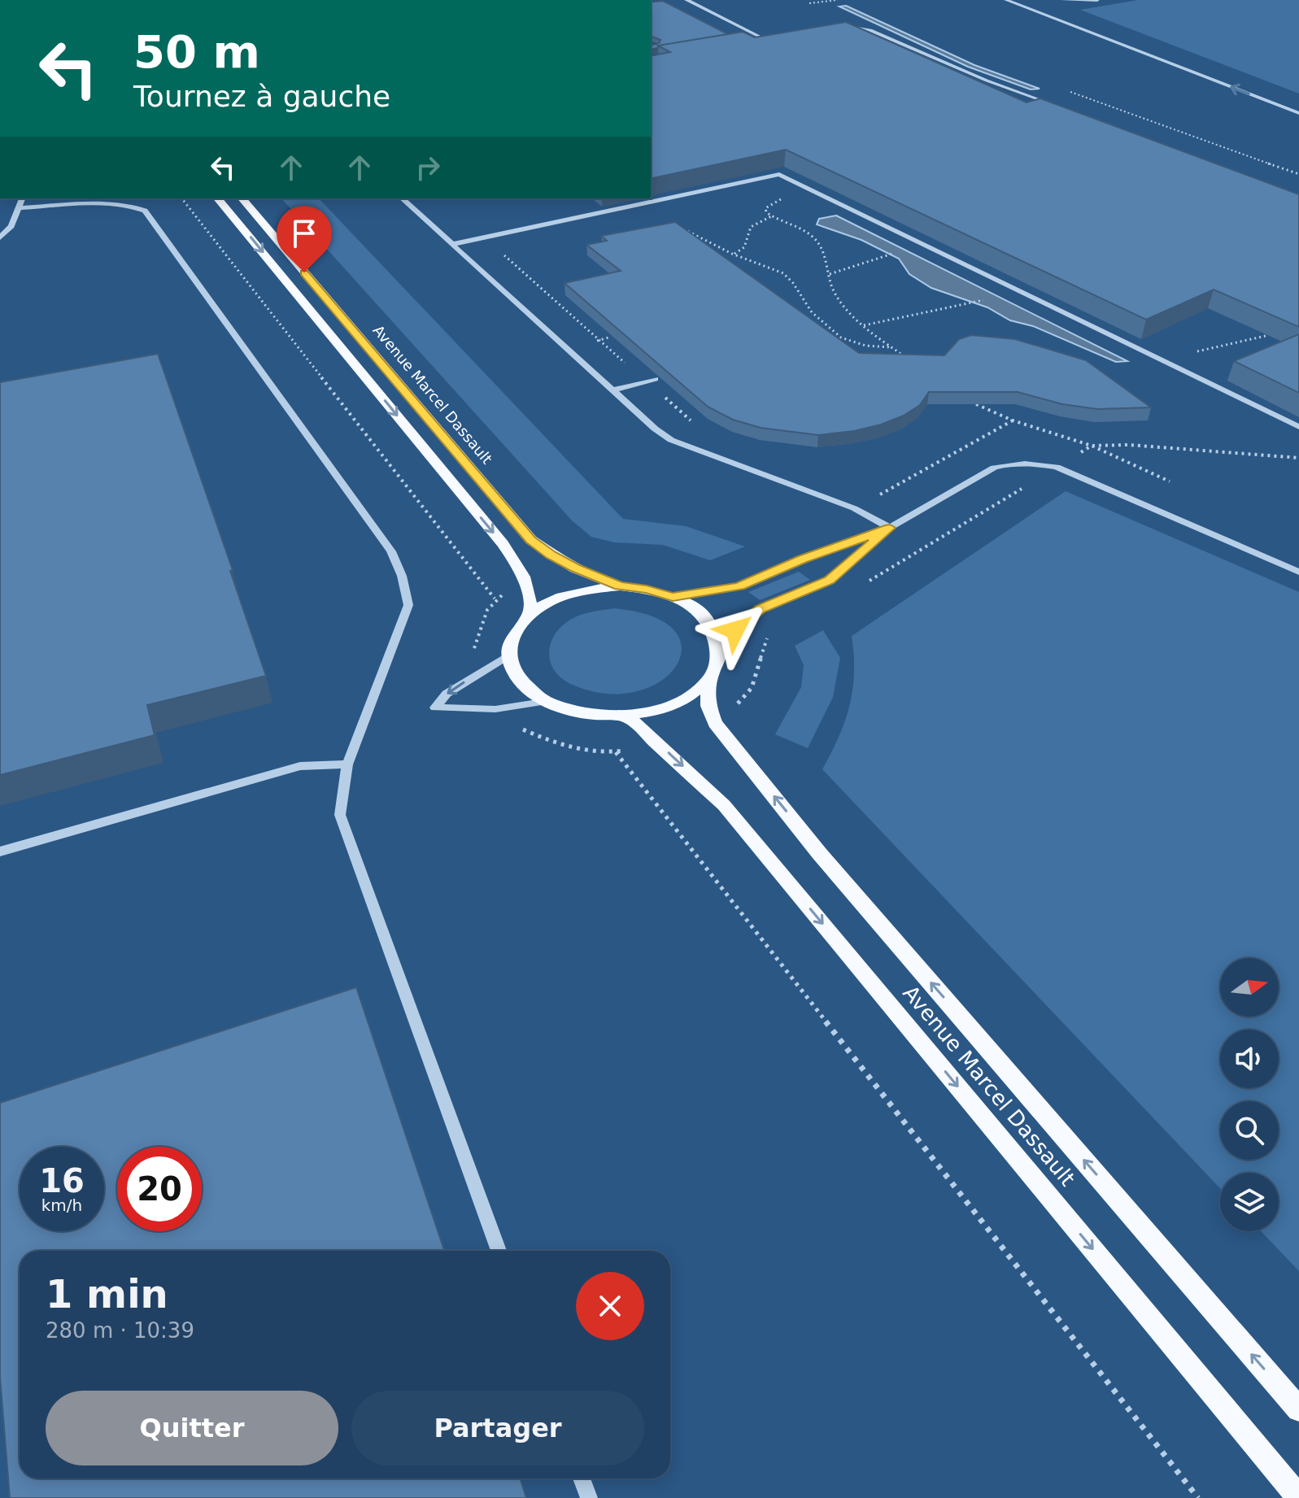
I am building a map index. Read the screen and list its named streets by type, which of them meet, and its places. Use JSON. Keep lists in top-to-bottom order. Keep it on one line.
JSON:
{"streets":{"main road":["Avenue Marcel Dassault"]},"north":"right","page":{"turn":["50 m","Tournez à gauche"],"speed":"16 km/h","limit":"20","heading":["1 min","280 m · 10:39"],"buttons":["Quitter","Partager"]}}
